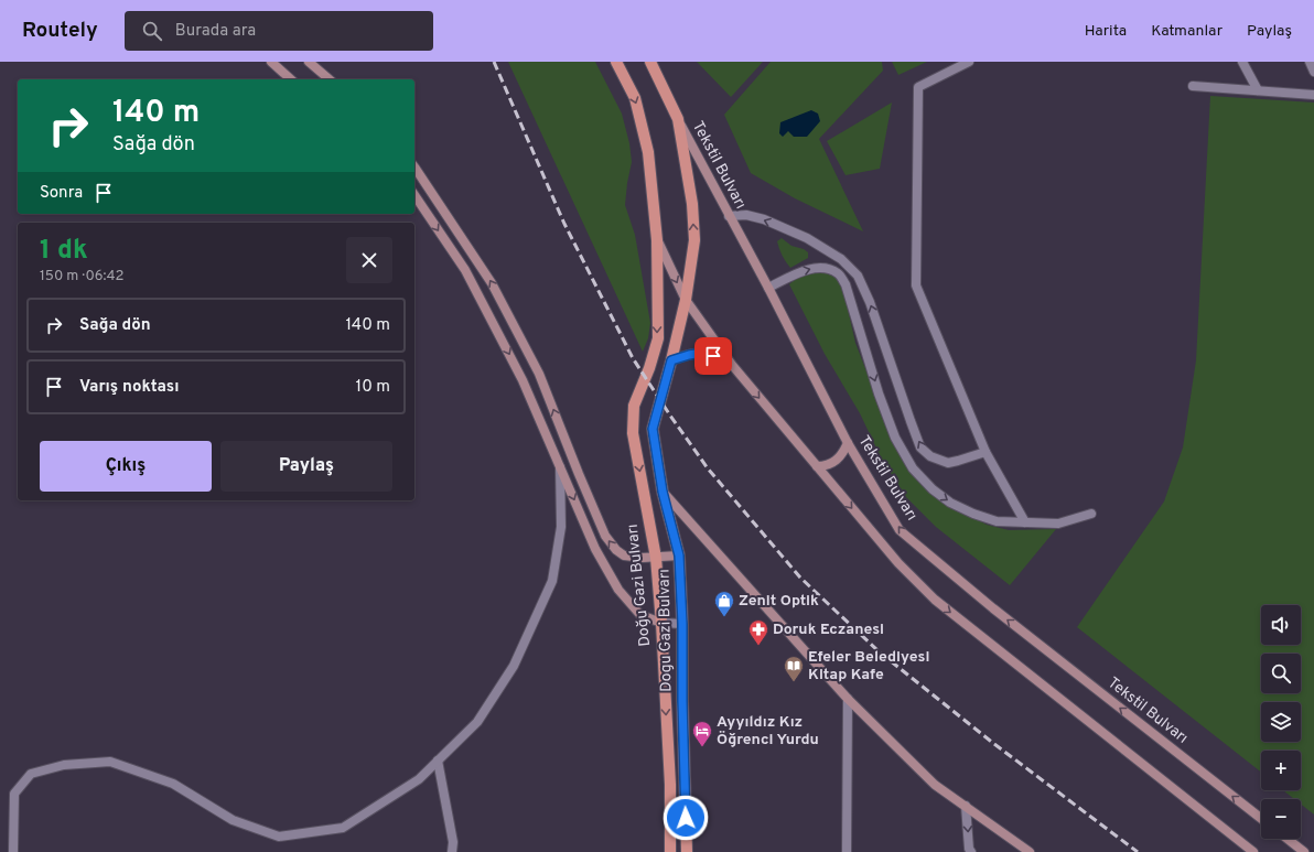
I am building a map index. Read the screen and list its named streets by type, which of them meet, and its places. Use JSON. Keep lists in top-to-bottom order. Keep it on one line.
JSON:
{"streets":{"main road":["Tekstil Bulvarı","Doğu Gazi Bulvarı","Dogu Gazi Bulvarı"]},"crossings":[["Tekstil Bulvarı","Dogu Gazi Bulvarı"]],"one_way":["Doğu Gazi Bulvarı"],"places":{"shop":["Zenit Optik"],"pharmacy":["Doruk Eczanesi"],"library":["Efeler Belediyesi Kitap Kafe"],"hotel":["Ayyıldız Kız Öğrenci Yurdu"]},"page":{"header":"Routely","search":"Burada ara","nav":["Harita","Katmanlar","Paylaş"],"turn":["140 m","Sağa dön"],"then":"Sonra","heading":["1 dk","150 m · 06:42"],"list":[{"name":"Sağa dön","value":"140 m"},{"name":"Varış noktası","value":"10 m"}],"buttons":["Çıkış","Paylaş"],"map_buttons":["+","−"]}}
